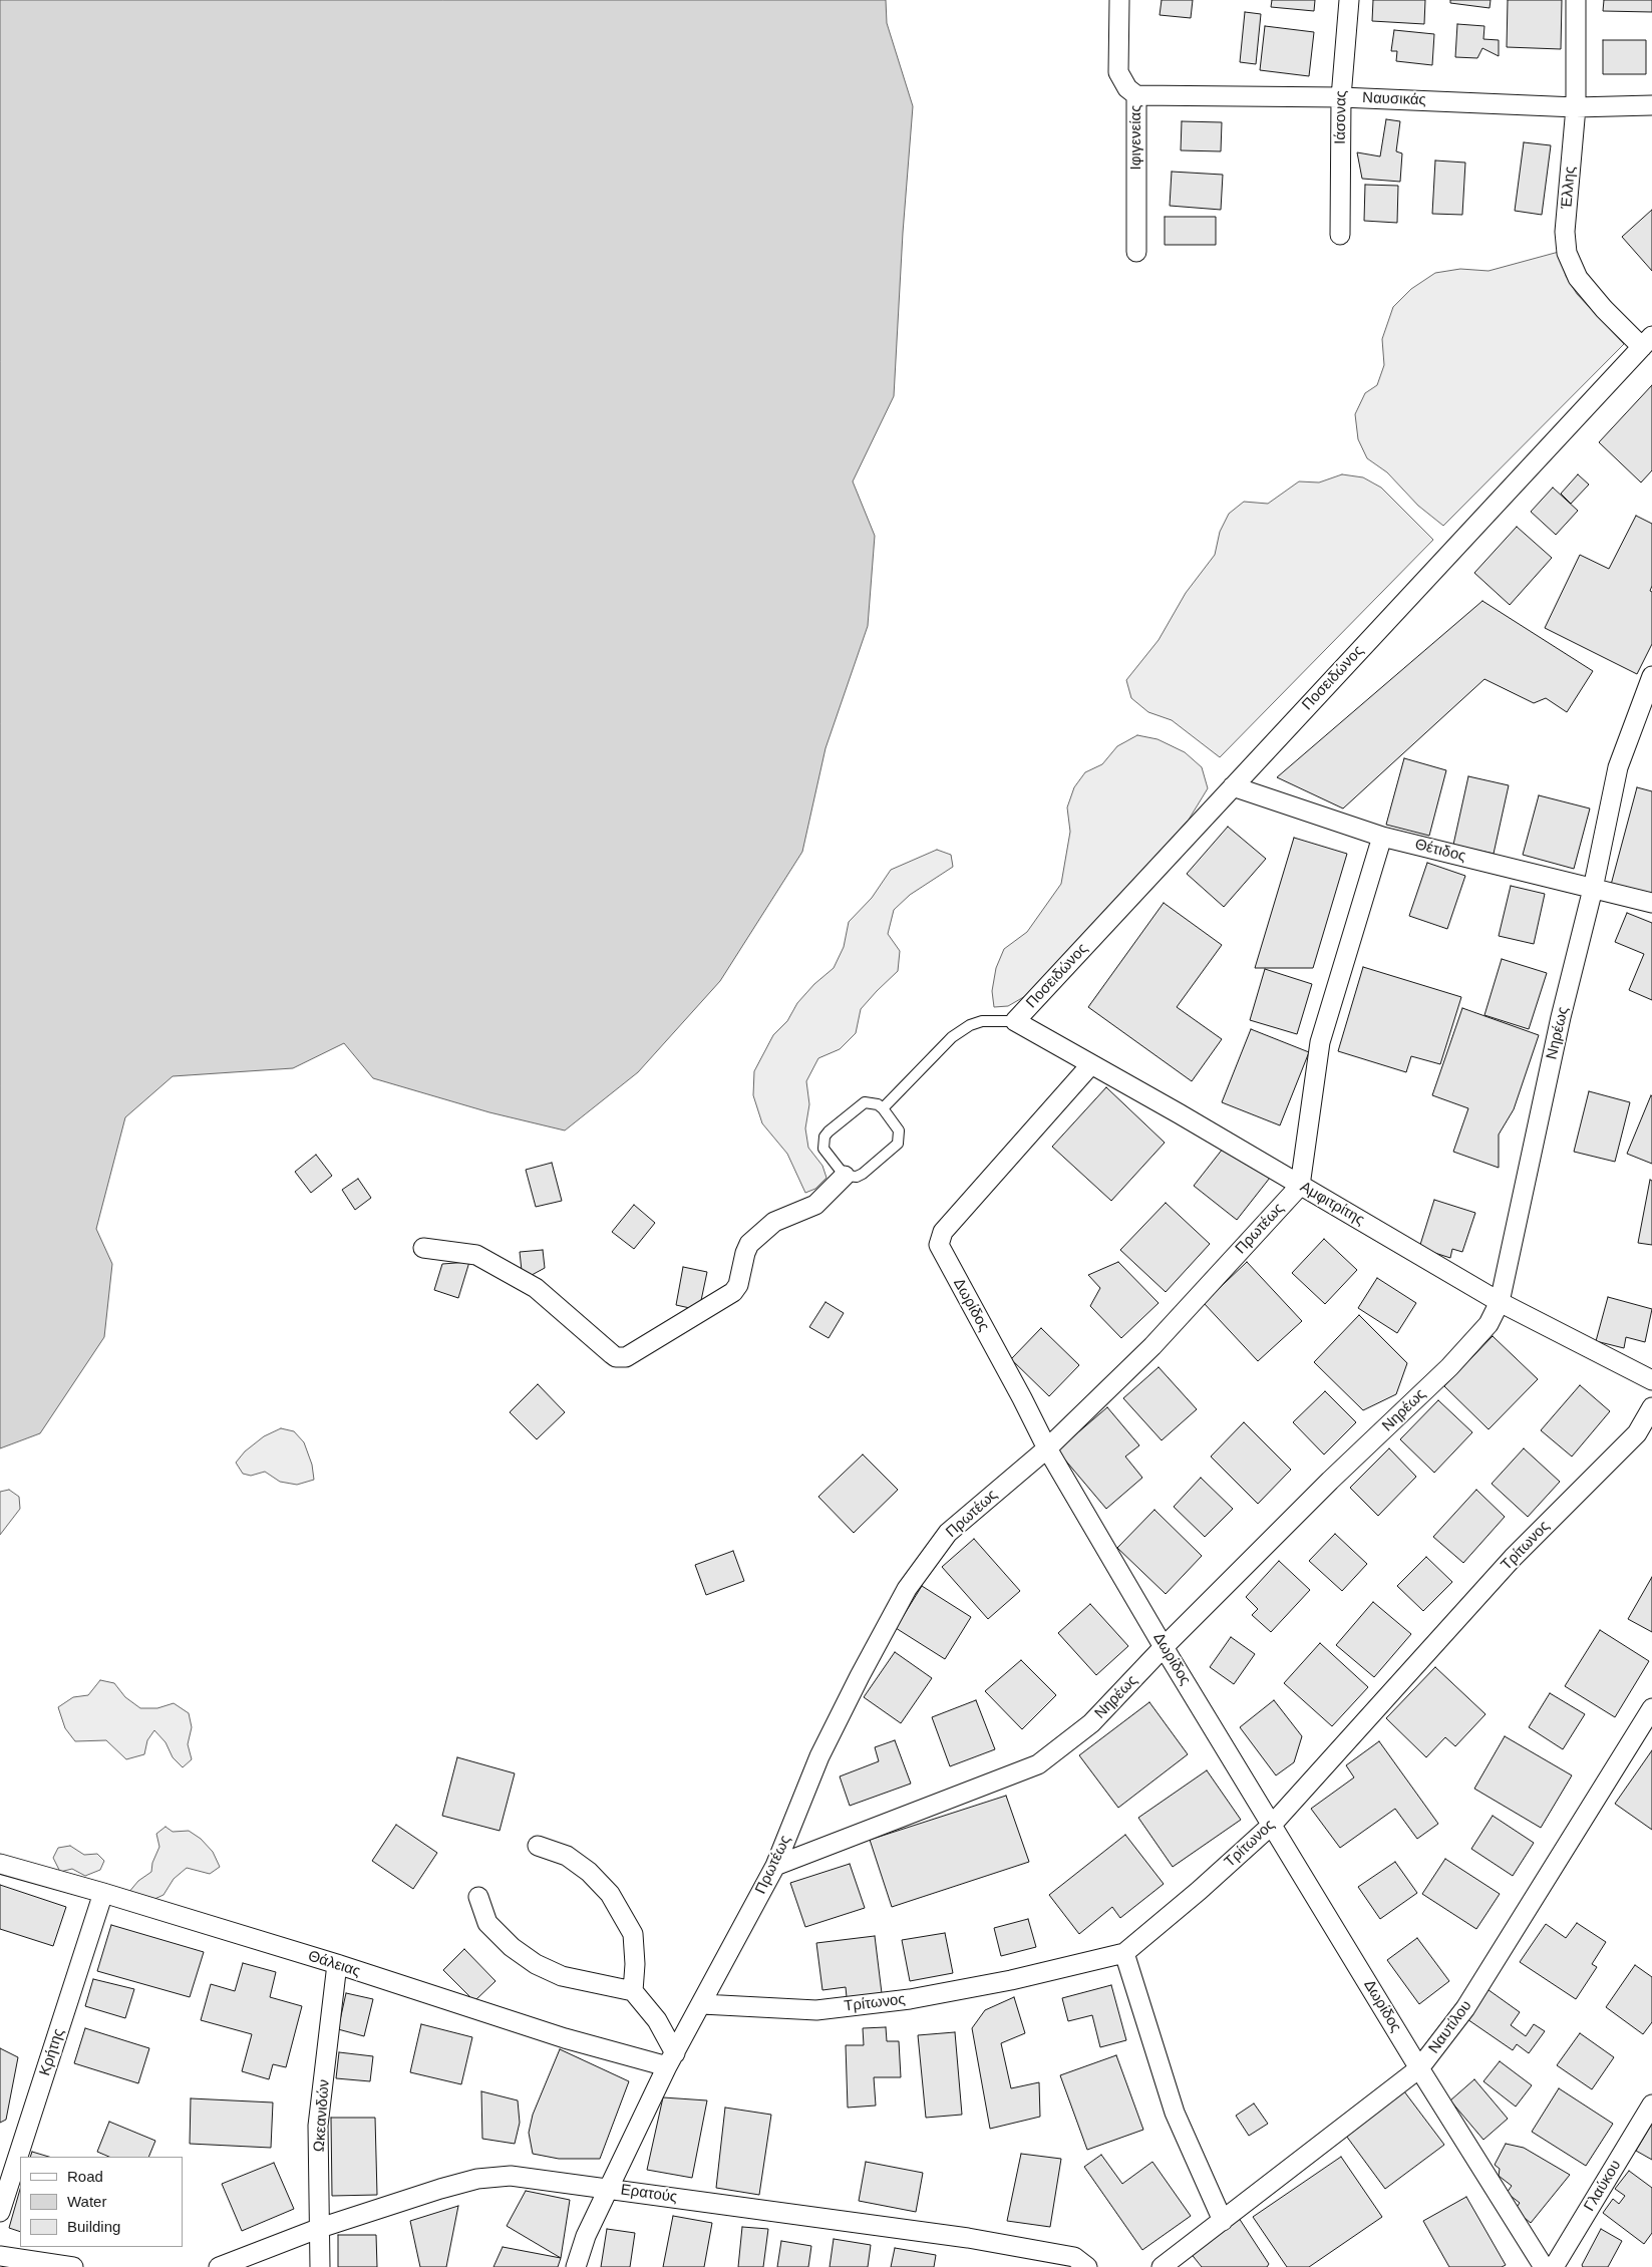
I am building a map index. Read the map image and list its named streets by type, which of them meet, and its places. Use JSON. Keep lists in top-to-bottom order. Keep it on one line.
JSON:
{"streets":{"street":["Ναυσικάς","Ιάσονας","Ιφιγενείας","Έλλης","Ποσειδώνος","Θέτιδος","Νηρέως","Αμφιτρίτης","Πρωτέως","Δωρίδος","Τρίτωνος","Θάλειας","Ναυτίλου","Κρήτης","Ωκεανιδών","Γλαύκου","Ερατούς"]},"crossings":[["Ναυσικάς","Ιάσονας"],["Ναυσικάς","Ιφιγενείας"],["Ναυσικάς","Έλλης"],["Έλλης","Ποσειδώνος"],["Ποσειδώνος","Θέτιδος"],["Ποσειδώνος","Αμφιτρίτης"],["Θέτιδος","Νηρέως"],["Νηρέως","Αμφιτρίτης"],["Νηρέως","Πρωτέως"],["Νηρέως","Δωρίδος"],["Αμφιτρίτης","Πρωτέως"],["Αμφιτρίτης","Δωρίδος"],["Πρωτέως","Δωρίδος"],["Πρωτέως","Τρίτωνος"],["Πρωτέως","Θάλειας"],["Πρωτέως","Ερατούς"],["Δωρίδος","Τρίτωνος"],["Δωρίδος","Ναυτίλου"],["Θάλειας","Κρήτης"],["Θάλειας","Ωκεανιδών"],["Ωκεανιδών","Ερατούς"]],"legend":["Road","Water","Building"]}
